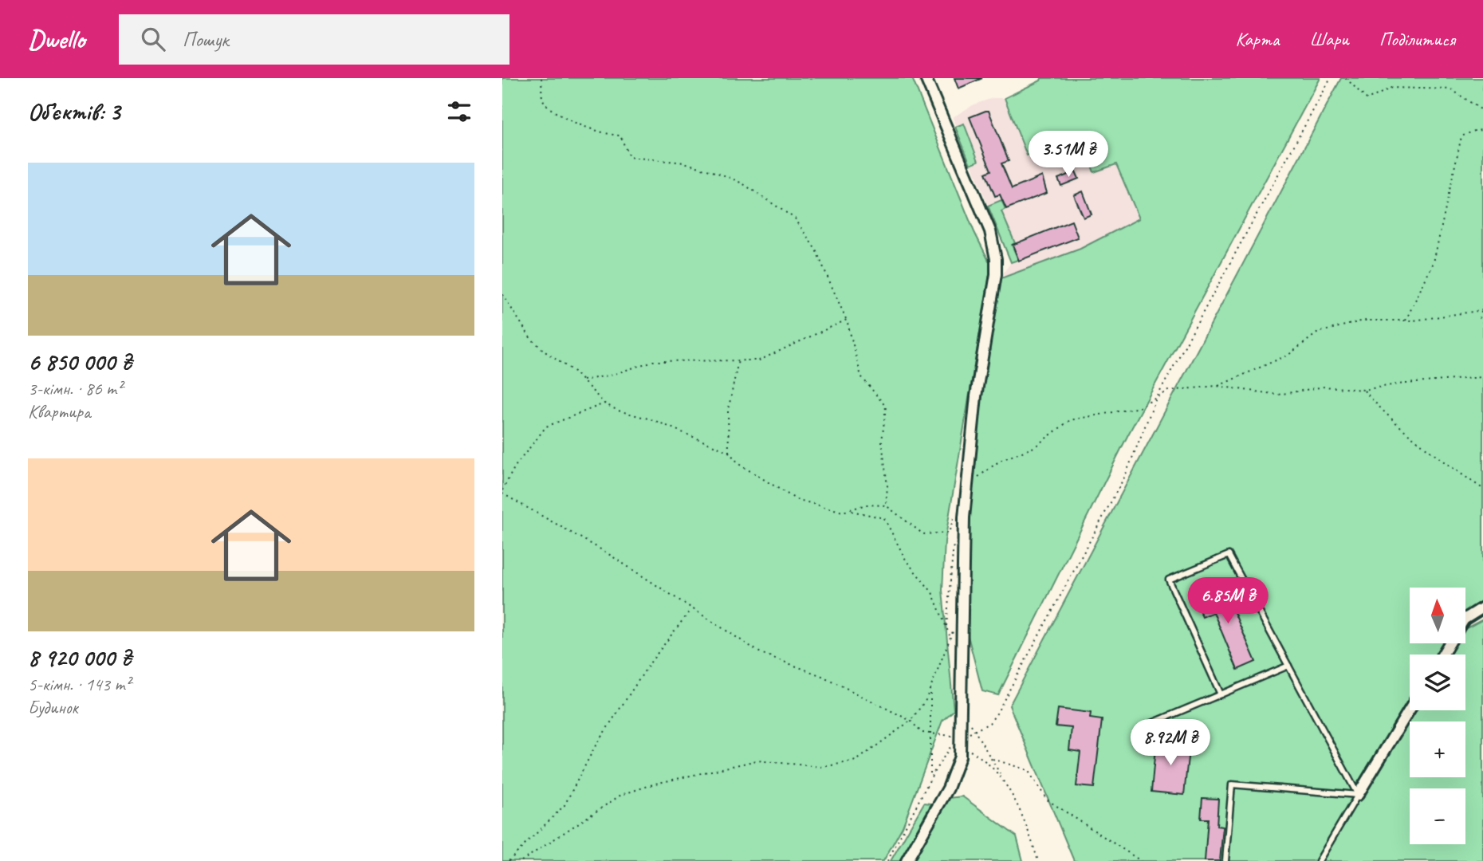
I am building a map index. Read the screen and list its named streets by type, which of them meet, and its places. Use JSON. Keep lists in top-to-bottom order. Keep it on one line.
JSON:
{"north":"top","page":{"header":"Dwello","search":"Пошук","nav":["Карта","Шари","Поділитися"],"heading":"Об’єктів: 3","price":["3.51M ₴","6.85M ₴","8.92M ₴"],"list":[{"name":"6 850 000 ₴","note":"3-кімн. · 86 m² · Квартира"},{"name":"8 920 000 ₴","note":"5-кімн. · 143 m² · Будинок"}],"map_buttons":["+","−"]}}
